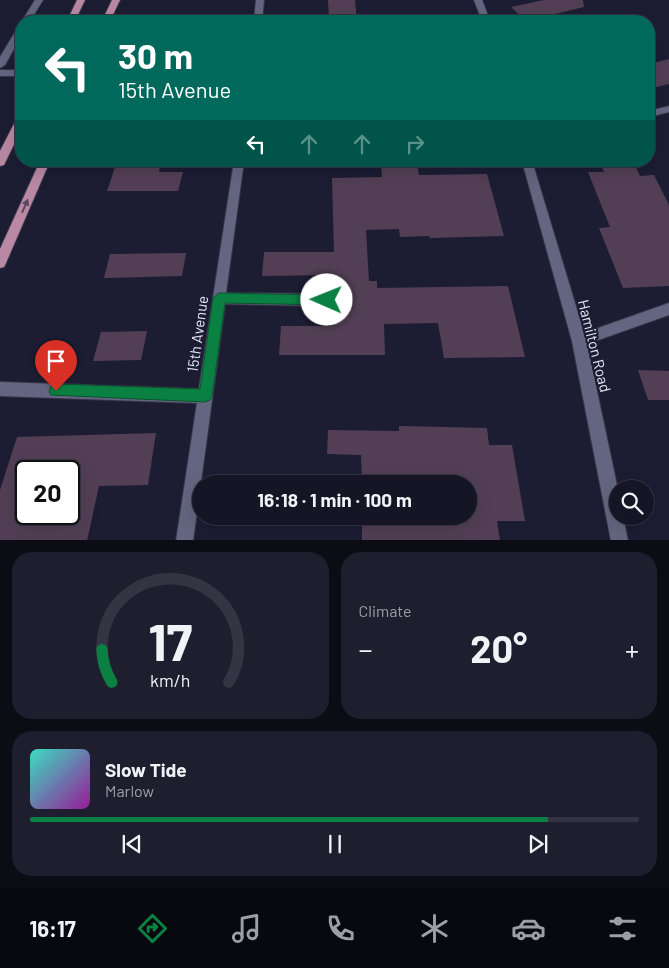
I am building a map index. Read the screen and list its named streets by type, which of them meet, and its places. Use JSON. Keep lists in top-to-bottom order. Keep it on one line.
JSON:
{"streets":{"street":["15th Avenue","Hamilton Road"]},"page":{"turn":["30 m","15th Avenue"],"limit":"20","trip":"16:18 · 1 min · 100 m","tile":"Climate","heat":["−","20°","+"],"song":["Slow Tide","Marlow"],"tabs":"16:17","gauge":["17","km/h"]}}
